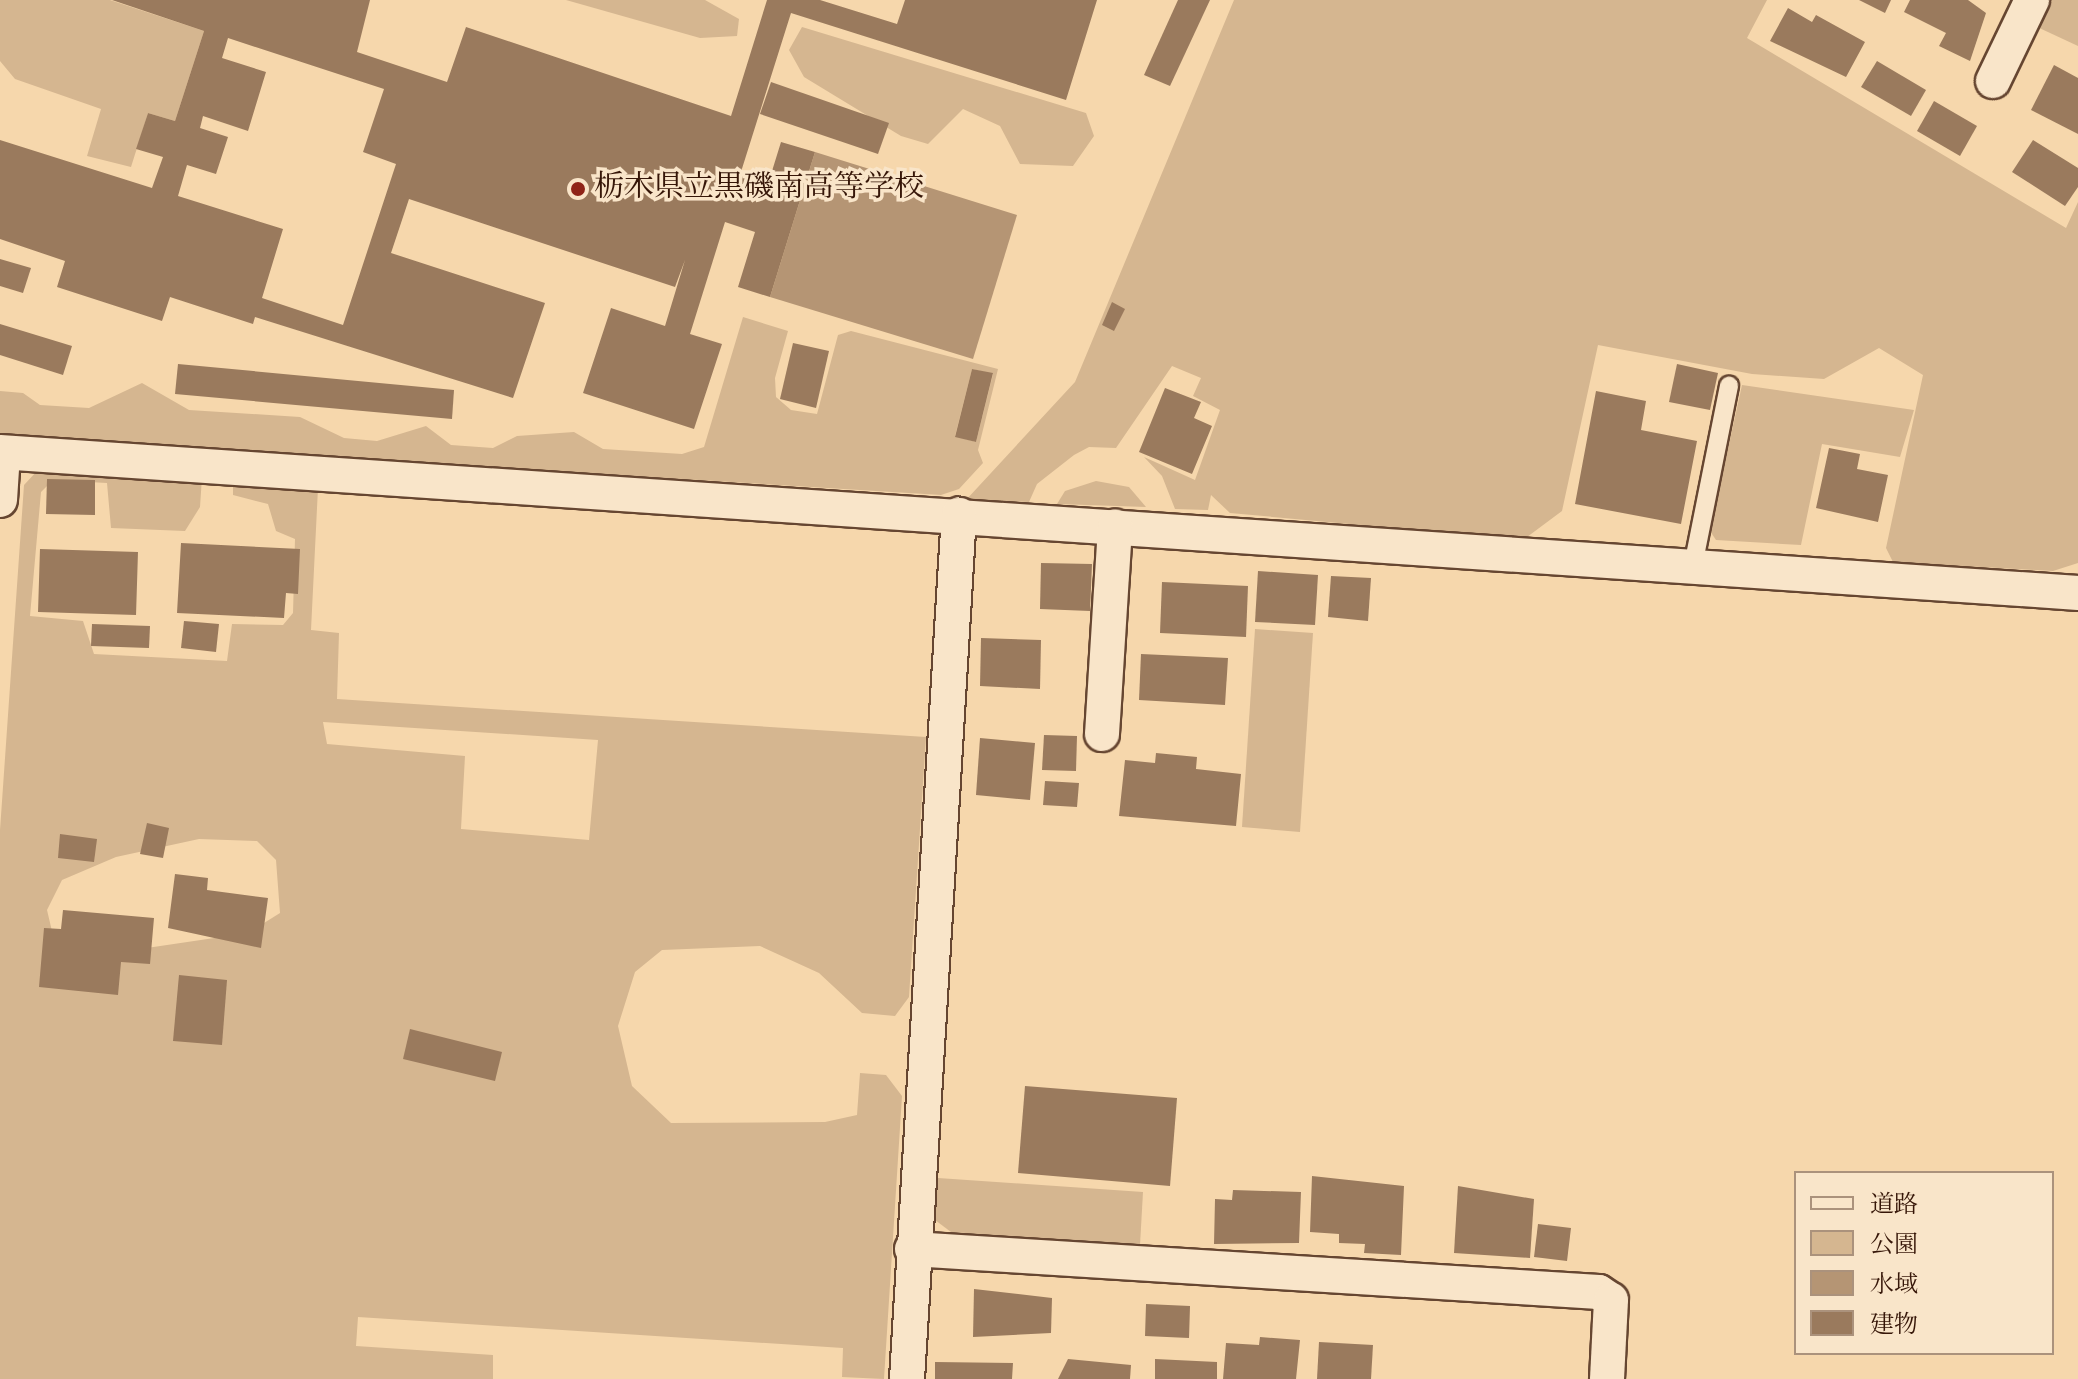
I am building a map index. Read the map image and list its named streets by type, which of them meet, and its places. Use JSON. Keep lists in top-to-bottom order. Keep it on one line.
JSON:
{"places":["栃木県立黒磯南高等学校"],"legend":["道路","公園","水域","建物"]}
